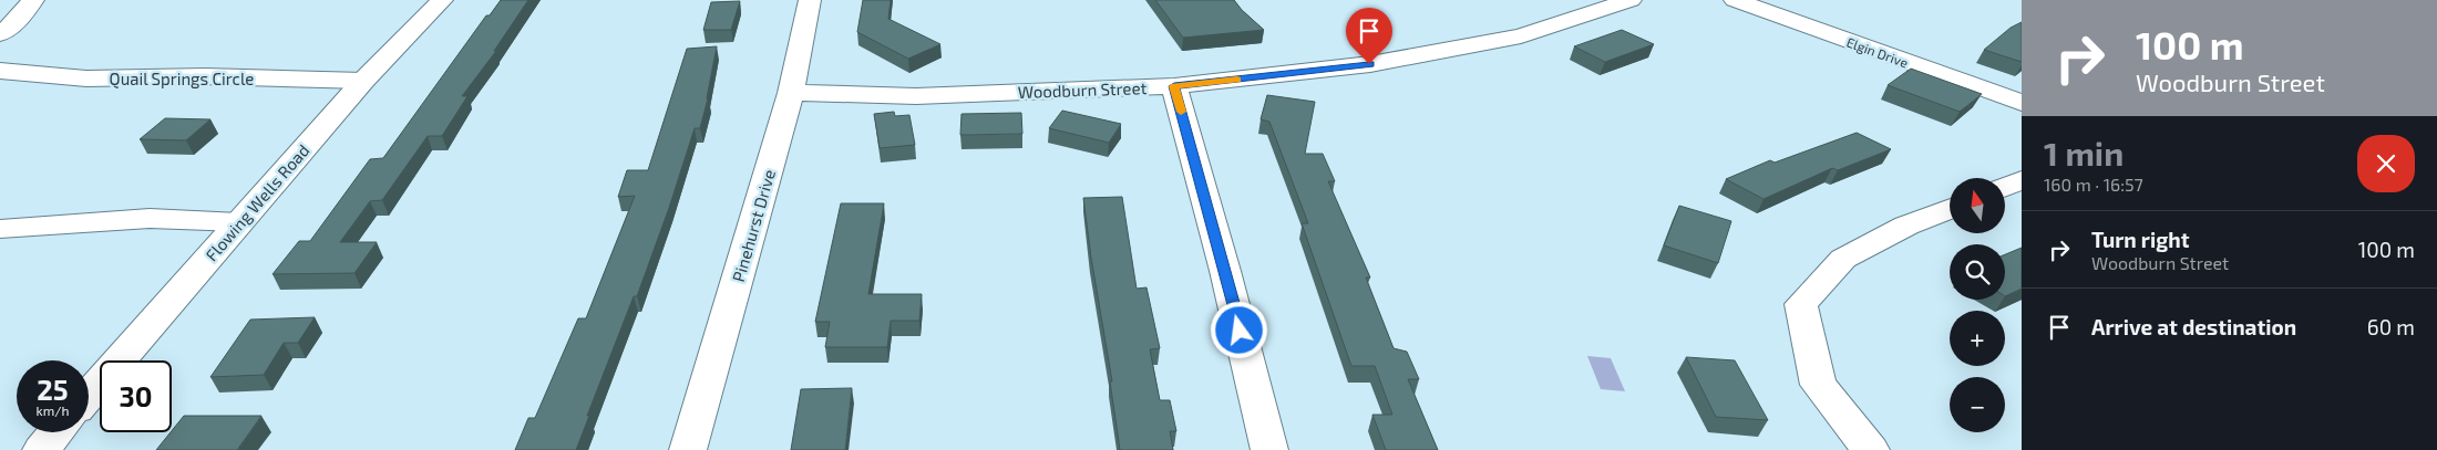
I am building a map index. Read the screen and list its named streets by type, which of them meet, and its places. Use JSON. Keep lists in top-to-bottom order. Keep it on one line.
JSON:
{"streets":{"street":["Elgin Drive","Quail Springs Circle","Woodburn Street","Flowing Wells Road","Pinehurst Drive"]},"crossings":[["Quail Springs Circle","Flowing Wells Road"],["Woodburn Street","Pinehurst Drive"]],"north":"top","page":{"turn":["100 m","Woodburn Street"],"heading":["1 min","160 m · 16:57"],"map_buttons":["+","−"],"list":[{"name":"Turn right","note":"Woodburn Street","value":"100 m"},{"name":"Arrive at destination","value":"60 m"}],"speed":"25 km/h","limit":"30"}}
